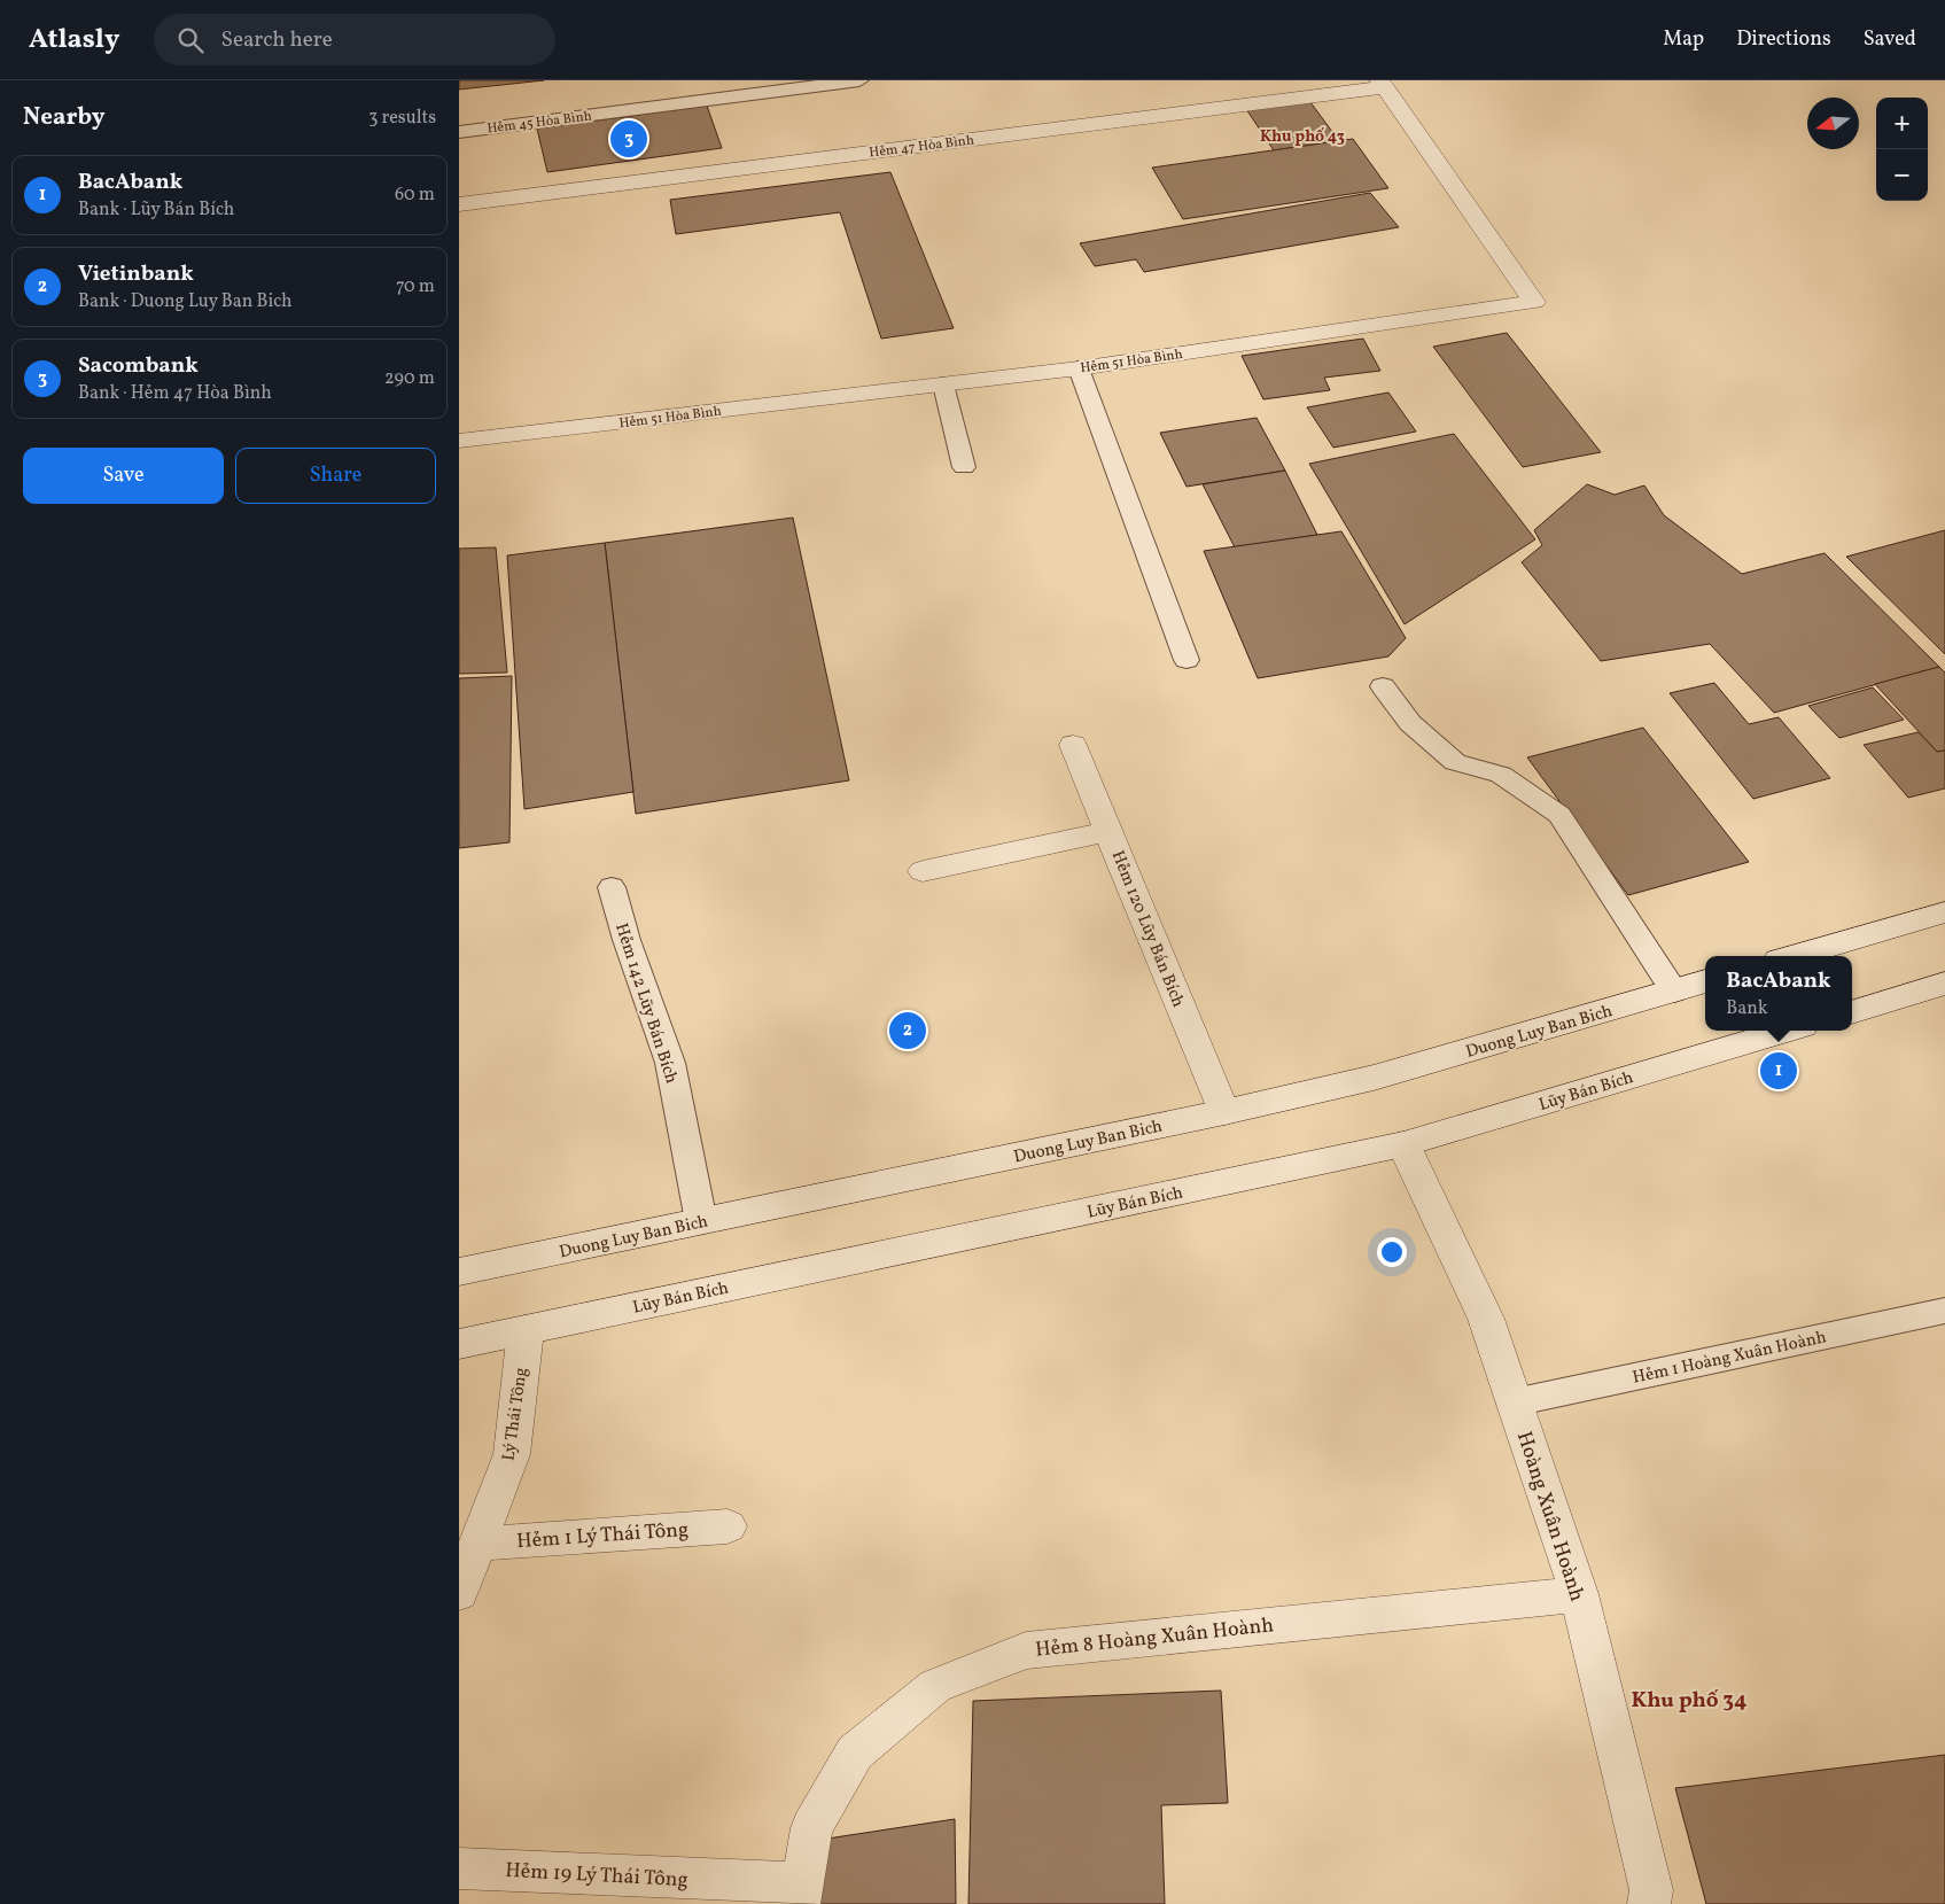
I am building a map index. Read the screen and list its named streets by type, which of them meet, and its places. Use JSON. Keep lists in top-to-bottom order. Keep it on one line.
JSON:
{"streets":{"street":["Hẻm 47 Hòa Bình","Hẻm 51 Hòa Bình","Hẻm 120 Lũy Bán Bích","Duong Luy Ban Bich","Lũy Bán Bích","Lý Thái Tông","Hoàng Xuân Hoành","Hẻm 1 Lý Thái Tông","Hẻm 8 Hoàng Xuân Hoành","Hẻm 19 Lý Thái Tông"],"lane":["Hẻm 45 Hòa Bình","Hẻm 142 Lũy Bán Bích","Hẻm 1 Hoàng Xuân Hoành"]},"crossings":[["Hẻm 47 Hòa Bình","Hẻm 51 Hòa Bình"],["Hẻm 120 Lũy Bán Bích","Duong Luy Ban Bich"],["Hẻm 142 Lũy Bán Bích","Duong Luy Ban Bich"],["Lũy Bán Bích","Lý Thái Tông"],["Lũy Bán Bích","Hoàng Xuân Hoành"],["Hẻm 1 Hoàng Xuân Hoành","Hoàng Xuân Hoành"],["Lý Thái Tông","Hẻm 1 Lý Thái Tông"],["Hoàng Xuân Hoành","Hẻm 8 Hoàng Xuân Hoành"],["Hẻm 8 Hoàng Xuân Hoành","Hẻm 19 Lý Thái Tông"]],"districts":["Khu phố 43","Khu phố 34"],"north":"left","page":{"header":"Atlasly","search":"Search here","nav":["Map","Directions","Saved"],"heading":["Nearby","3 results"],"map_buttons":["+","−"],"pins":["3","2","1"],"list":[{"mark":"1","name":"BacAbank","note":"Bank · Lũy Bán Bích","value":"60 m"},{"mark":"2","name":"Vietinbank","note":"Bank · Duong Luy Ban Bich","value":"70 m"},{"mark":"3","name":"Sacombank","note":"Bank · Hẻm 47 Hòa Bình","value":"290 m"}],"buttons":["Save","Share"],"popup":["BacAbank","Bank"]}}
